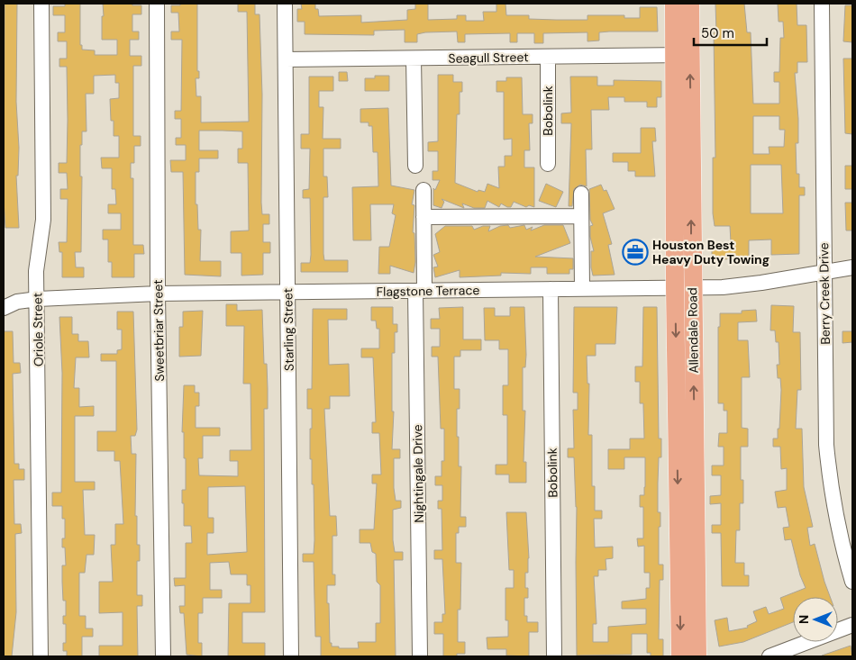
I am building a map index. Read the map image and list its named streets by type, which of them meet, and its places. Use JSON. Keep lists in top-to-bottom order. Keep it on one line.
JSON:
{"streets":{"main road":["Allendale Road"],"street":["Seagull Street","Bobolink","Flagstone Terrace","Berry Creek Drive","Oriole Street","Starling Street","Sweetbriar Street","Nightingale Drive"]},"crossings":[["Seagull Street","Bobolink"],["Seagull Street","Starling Street"],["Seagull Street","Allendale Road"],["Bobolink","Flagstone Terrace"],["Flagstone Terrace","Berry Creek Drive"],["Flagstone Terrace","Oriole Street"],["Flagstone Terrace","Starling Street"],["Flagstone Terrace","Sweetbriar Street"],["Flagstone Terrace","Allendale Road"],["Flagstone Terrace","Nightingale Drive"]],"places":{"office":["Houston Best Heavy Duty Towing"]},"scale_bar":"50 m","north":"left"}
